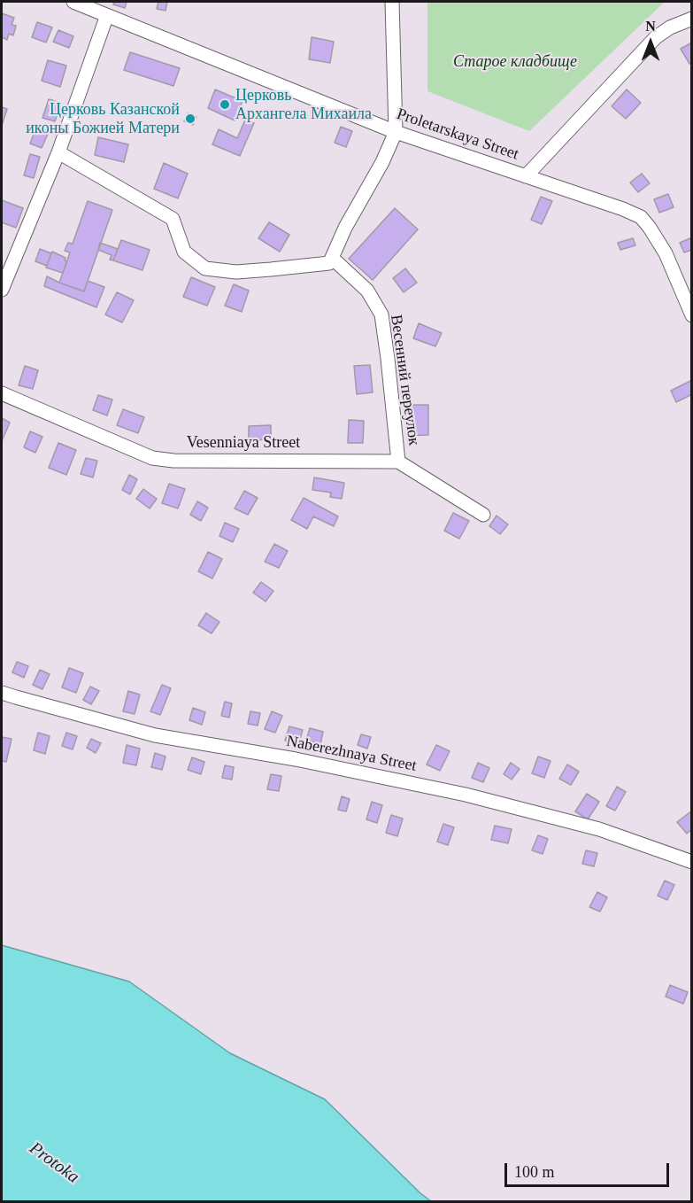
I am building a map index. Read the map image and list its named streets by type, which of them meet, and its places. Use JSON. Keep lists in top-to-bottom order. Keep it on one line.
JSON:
{"streets":{"street":["Proletarskaya Street","Весенний переулок","Vesenniaya Street","Naberezhnaya Street"]},"crossings":[["Весенний переулок","Vesenniaya Street"]],"water":["Protoka"],"parks":["Старое кладбище"],"places":["Церковь Архангела Михаила","Церковь Казанской иконы Божией Матери"],"scale_bar":"100 m","north":"top"}
